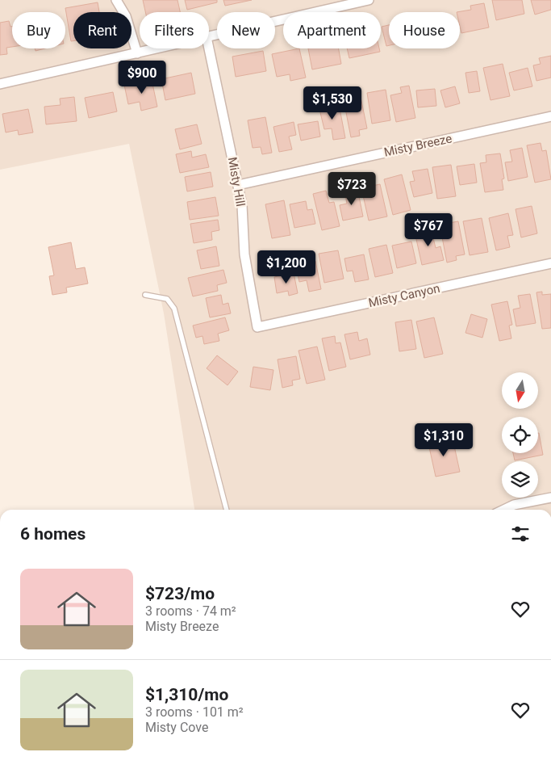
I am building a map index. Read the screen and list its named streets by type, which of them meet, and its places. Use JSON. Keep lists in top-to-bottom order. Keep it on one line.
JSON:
{"streets":{"street":["Misty Breeze","Misty Hill","Misty Canyon"]},"crossings":[["Misty Breeze","Misty Hill"],["Misty Hill","Misty Canyon"]],"north":"bottom","page":{"chip":["Buy","Rent","Filters","New","Apartment","House"],"price":["$900","$1,530","$723","$767","$1,200","$1,310"],"heading":"6 homes","list":[{"name":"$723/mo","note":"3 rooms · 74 m² · Misty Breeze"},{"name":"$1,310/mo","note":"3 rooms · 101 m² · Misty Cove"}]}}
